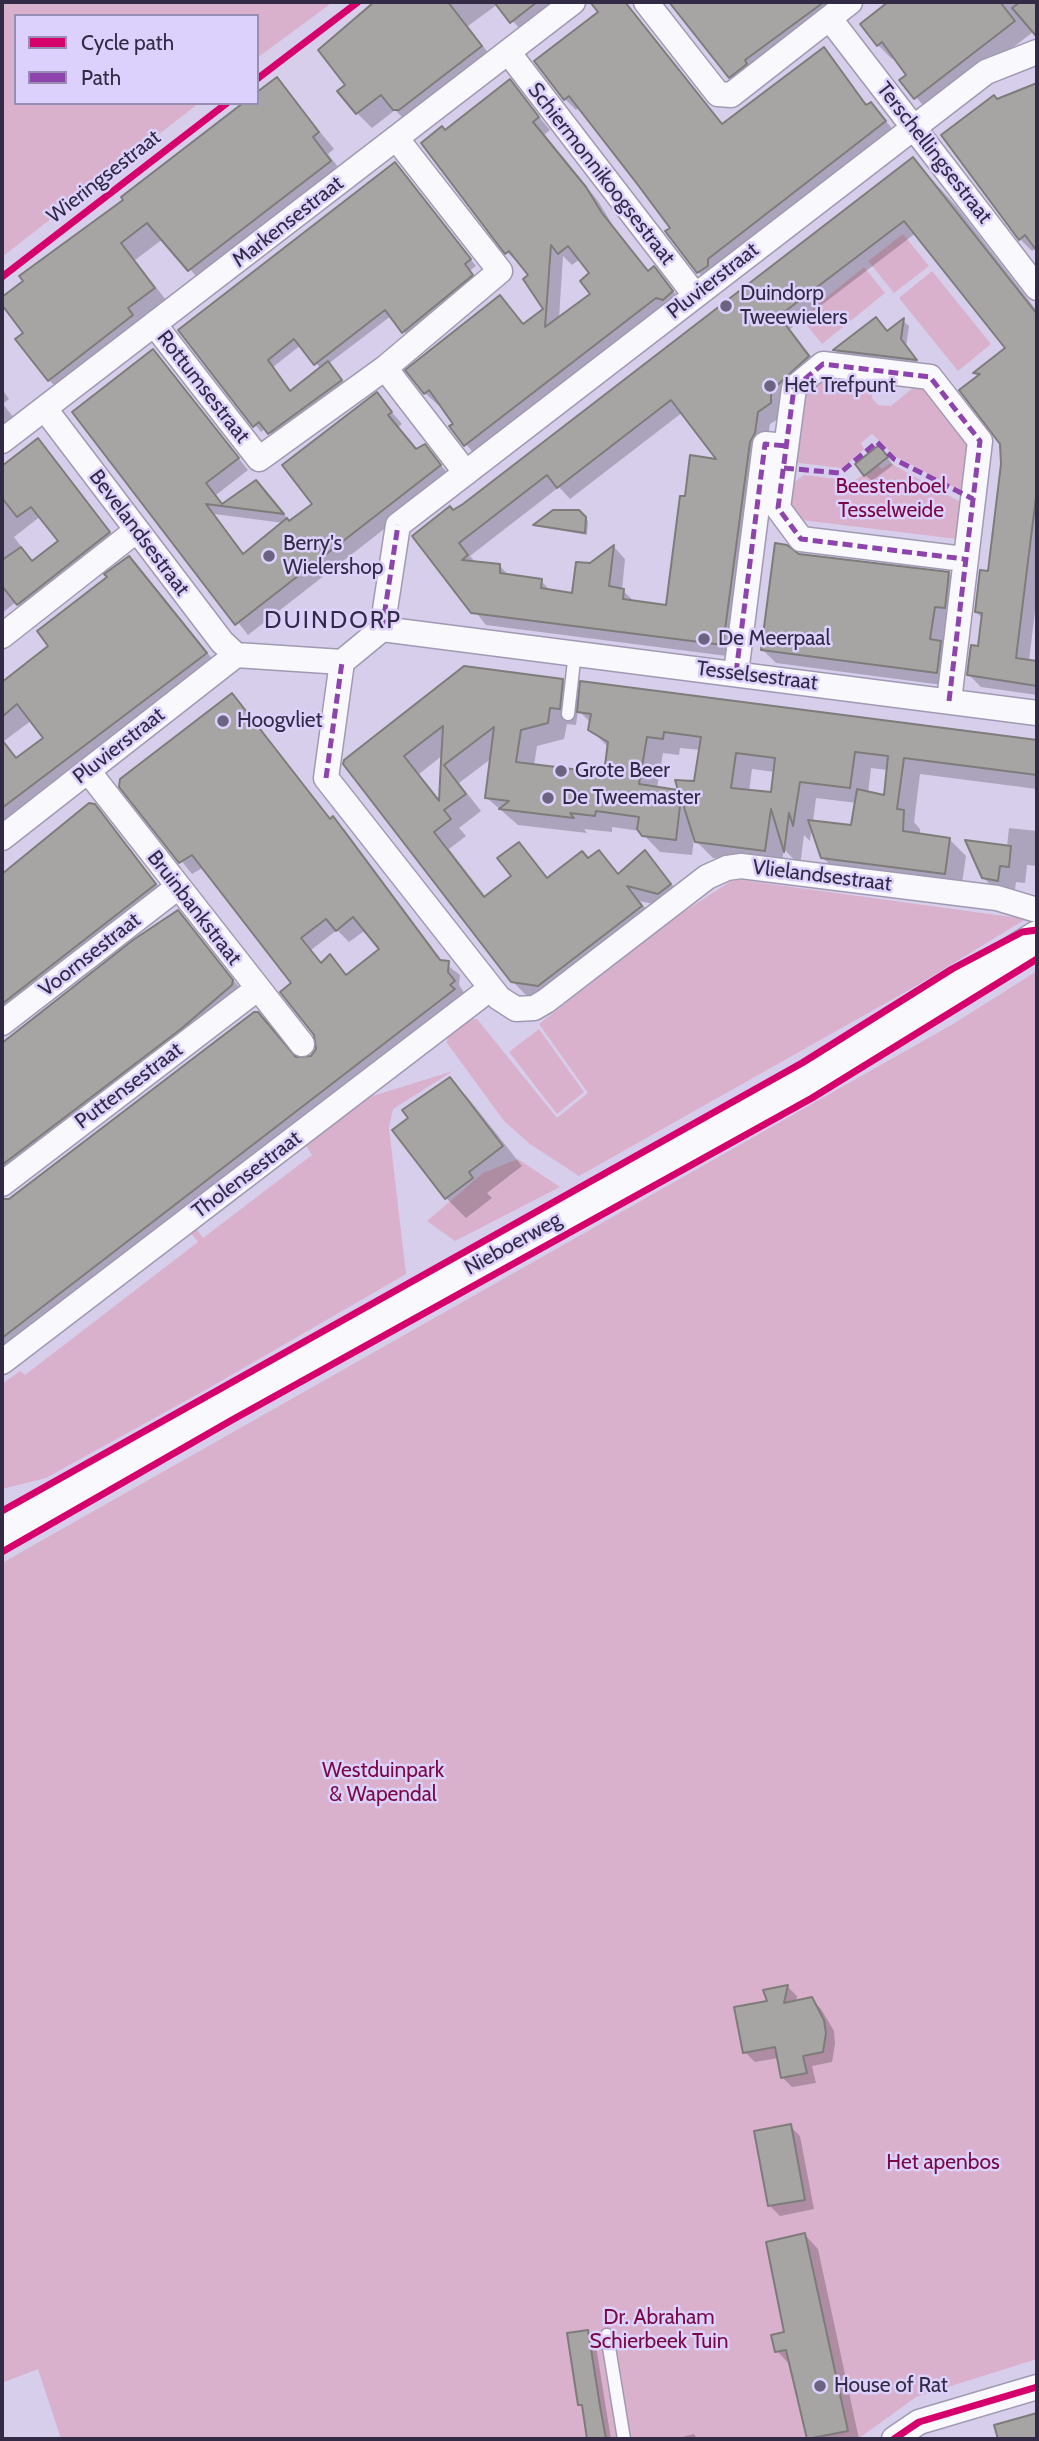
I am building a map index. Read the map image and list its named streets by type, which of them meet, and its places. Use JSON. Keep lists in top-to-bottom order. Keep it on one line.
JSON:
{"streets":{"street":["Terschellingsestraat","Schiermonnikoogsestraat","Markensestraat","Pluvierstraat","Rottumsestraat","Bevelandsestraat","Tesselsestraat","Vlielandsestraat","Bruinbankstraat","Voornsestraat","Puttensestraat","Tholensestraat","Nieboerweg"],"cycle path":["Wieringsestraat"]},"crossings":[["Terschellingsestraat","Pluvierstraat"],["Schiermonnikoogsestraat","Markensestraat"],["Schiermonnikoogsestraat","Pluvierstraat"],["Markensestraat","Rottumsestraat"],["Markensestraat","Bevelandsestraat"],["Pluvierstraat","Bevelandsestraat"],["Pluvierstraat","Tesselsestraat"],["Pluvierstraat","Bruinbankstraat"],["Vlielandsestraat","Tholensestraat"],["Bruinbankstraat","Voornsestraat"],["Bruinbankstraat","Puttensestraat"]],"districts":["DUINDORP"],"parks":["Beestenboel Tesselweide","Westduinpark & Wapendal","Het apenbos","Dr. Abraham Schierbeek Tuin"],"places":["Duindorp Tweewielers","Het Trefpunt","Berry's Wielershop","De Meerpaal","Hoogvliet","Grote Beer","De Tweemaster","House of Rat"],"legend":["Cycle path","Path"]}
